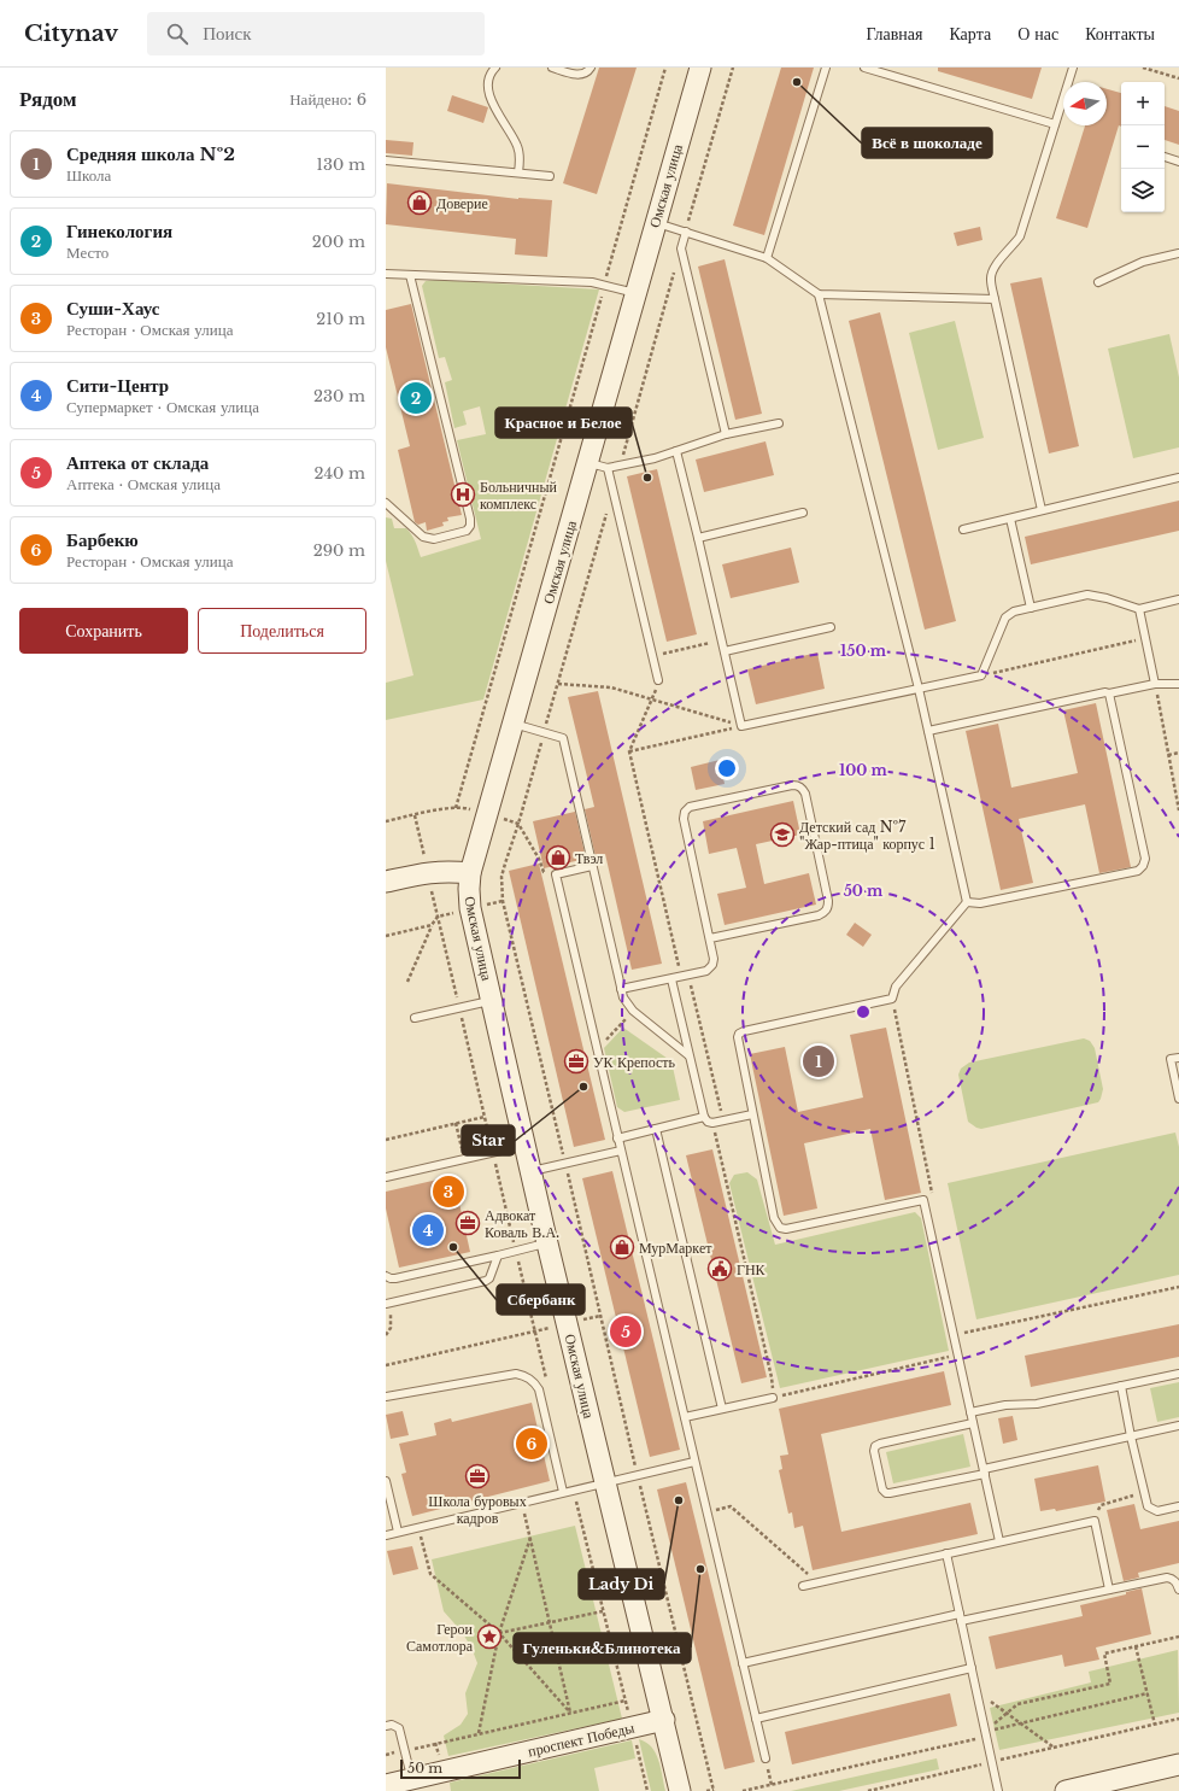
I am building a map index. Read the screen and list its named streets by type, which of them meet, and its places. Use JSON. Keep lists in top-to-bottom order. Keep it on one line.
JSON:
{"streets":{"main road":["Омская улица","проспект Победы"]},"crossings":[["Омская улица","проспект Победы"]],"places":{"other":["Всё в шоколаде","Красное и Белое","Star","Сбербанк","Lady Di","Гуленьки&Блинотека"],"shop":["Доверие","Твэл","МурМаркет"],"hospital":["Больничный комплекс"],"school or university":["Детский сад №7 \"Жар-птица\" корпус 1"],"office":["УК Крепость","Адвокат Коваль В.А.","Школа буровых кадров"],"public building":["ГНК"],"place":["Герои Самотлора"]},"scale_bar":"50 m","north":"left","page":{"header":"Citynav","search":"Поиск","nav":["Главная","Карта","О нас","Контакты"],"heading":["Рядом","Найдено: 6"],"map_buttons":["+","−"],"list":[{"mark":"1","name":"Средняя школа №2","note":"Школа","value":"130 m"},{"mark":"2","name":"Гинекология","note":"Место","value":"200 m"},{"mark":"3","name":"Суши-Хаус","note":"Ресторан · Омская улица","value":"210 m"},{"mark":"4","name":"Сити-Центр","note":"Супермаркет · Омская улица","value":"230 m"},{"mark":"5","name":"Аптека от склада","note":"Аптека · Омская улица","value":"240 m"},{"mark":"6","name":"Барбекю","note":"Ресторан · Омская улица","value":"290 m"}],"pins":["2","1","3","4","5","6"],"buttons":["Сохранить","Поделиться"],"scale":"50 m"},"rings":["150 m","100 m","50 m"]}
